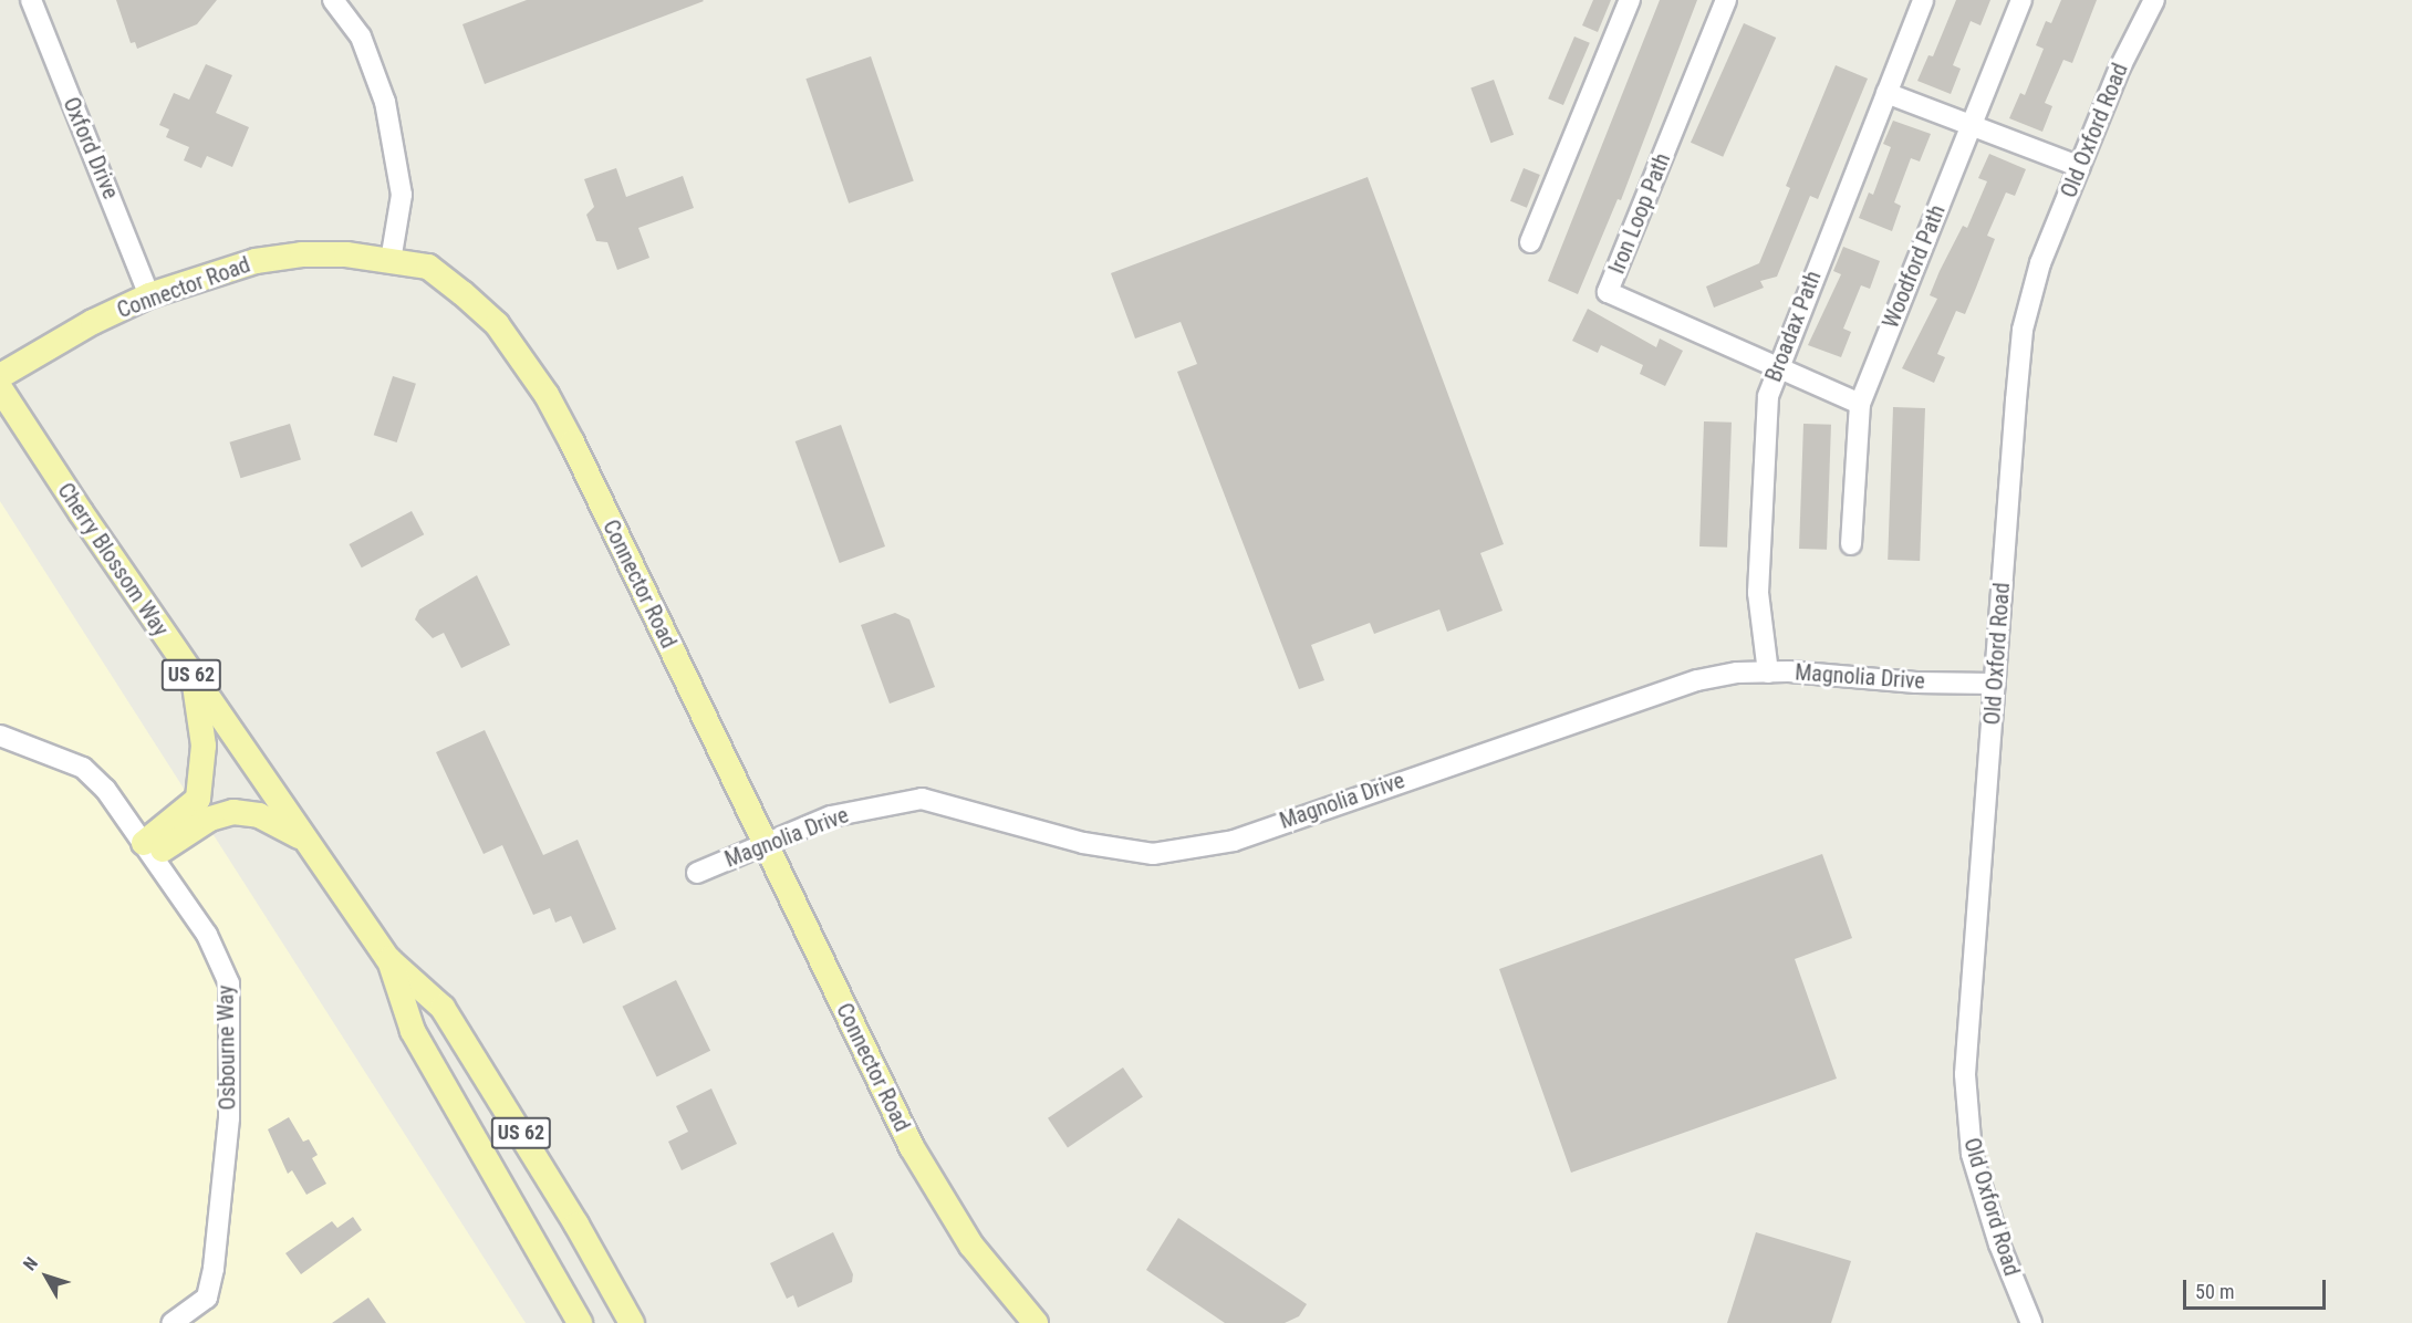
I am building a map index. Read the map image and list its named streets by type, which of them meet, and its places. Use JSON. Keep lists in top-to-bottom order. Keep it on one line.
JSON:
{"streets":{"main road":["Connector Road","Cherry Blossom Way","US 62"],"street":["Old Oxford Road","Oxford Drive","Iron Loop Path","Woodford Path","Broadax Path","Magnolia Drive","Osbourne Way"]},"crossings":[["Old Oxford Road","Magnolia Drive"],["Oxford Drive","Connector Road"],["Iron Loop Path","Broadax Path"],["Connector Road","Magnolia Drive"],["Broadax Path","Magnolia Drive"]],"scale_bar":"50 m","north":"top left"}
